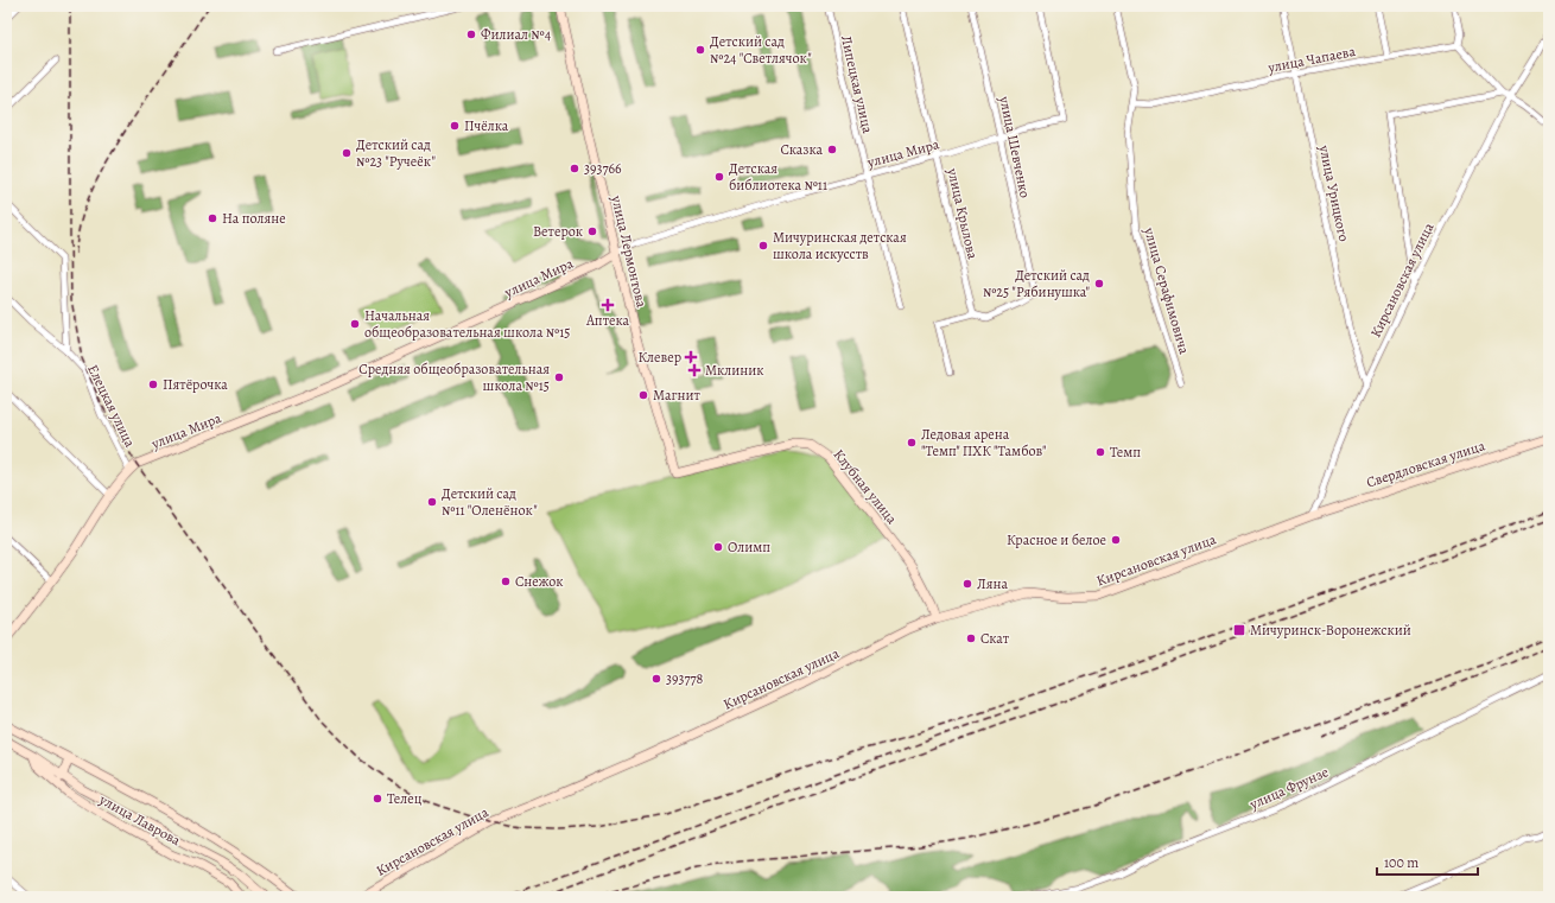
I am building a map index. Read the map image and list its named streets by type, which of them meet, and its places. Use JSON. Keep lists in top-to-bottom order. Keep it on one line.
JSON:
{"streets":{"main road":["улица Мира","улица Лермонтова","Кирсановская улица","Свердловская улица","Клубная улица","улица Лаврова"],"street":["улица Чапаева","Липецкая улица","улица Шевченко","улица Урицкого","улица Крылова","улица Серафимовича","Елецкая улица","улица Фрунзе"]},"crossings":[["улица Чапаева","улица Урицкого"],["улица Чапаева","улица Серафимовича"],["Липецкая улица","улица Мира"],["улица Шевченко","улица Мира"],["улица Шевченко","улица Крылова"],["улица Мира","улица Крылова"],["улица Мира","улица Лермонтова"],["улица Мира","Елецкая улица"],["улица Урицкого","Кирсановская улица"],["улица Лермонтова","Клубная улица"],["Кирсановская улица","Свердловская улица"],["Кирсановская улица","Клубная улица"]],"places":{"other":["Филиал №4","Детский сад №24 \"Светлячок\"","Пчёлка","Сказка","Детский сад №23 \"Ручеёк\"","393766","Детская библиотека №11","На поляне","Ветерок","Мичуринская детская школа искусств","Детский сад №25 \"Рябинушка\"","Начальная общеобразовательная школа №15","Средняя общеобразовательная школа №15","Пятёрочка","Магнит","Ледовая арена \"Темп\" ПХК \"Тамбов\"","Темп","Детский сад №11 \"Оленёнок\"","Красное и белое","Олимп","Снежок","Ляна","Скат","393778","Телец"],"health":["Аптека","Клевер","Мклиник"],"transit":["Мичуринск-Воронежский"]},"scale_bar":"100 m"}
